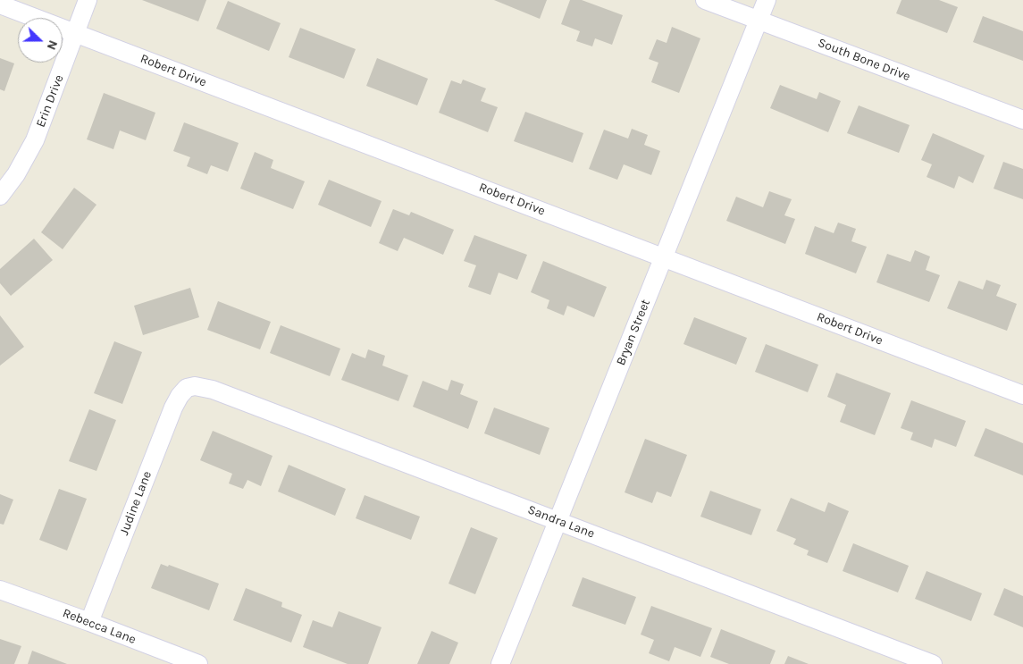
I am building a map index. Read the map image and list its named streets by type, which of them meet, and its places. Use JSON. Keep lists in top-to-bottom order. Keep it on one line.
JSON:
{"streets":{"street":["South Bone Drive","Robert Drive","Erin Drive","Bryan Street","Judine Lane","Sandra Lane","Rebecca Lane"]},"crossings":[["South Bone Drive","Bryan Street"],["Robert Drive","Erin Drive"],["Robert Drive","Bryan Street"],["Bryan Street","Sandra Lane"],["Judine Lane","Sandra Lane"],["Judine Lane","Rebecca Lane"]],"north":"right"}
